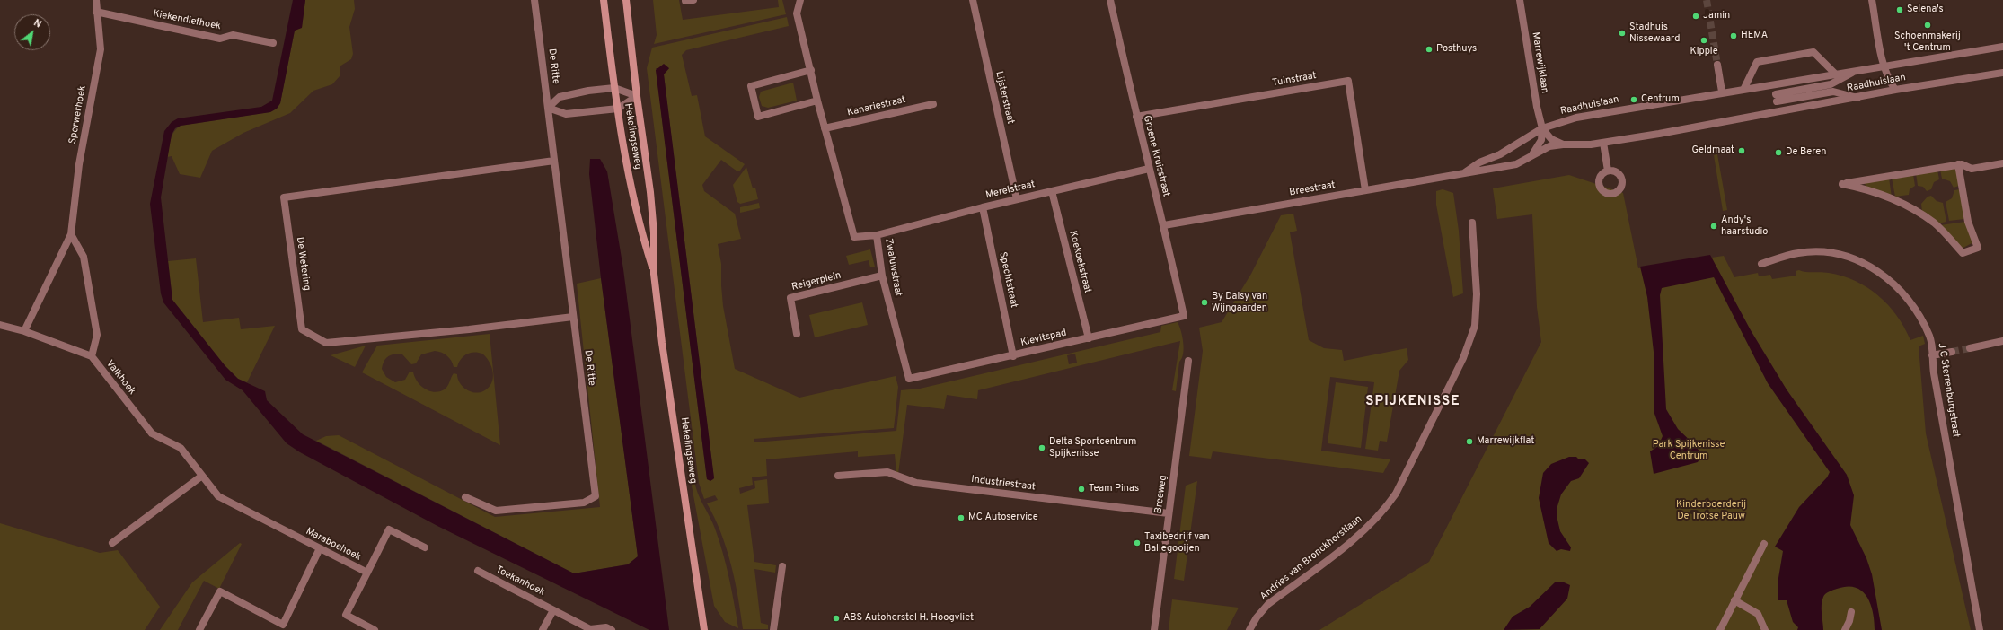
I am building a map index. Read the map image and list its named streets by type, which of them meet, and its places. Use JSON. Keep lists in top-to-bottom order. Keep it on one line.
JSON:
{"streets":{"street":["Kiekendiefhoek","Marrewijklaan","De Ritte","Tuinstraat","Raadhuislaan","Lijsterstraat","Kanariestraat","Sperwerhoek","Hekelingseweg","Groene Kruisstraat","Breestraat","Merelstraat","Koekoekstraat","De Wetering","Zwaluwstraat","Spechtstraat","Reigerplein","Kievitspad","Valkhoek","J C Sterrenburgstraat","Industriestraat","Breeweg","Maraboehoek","Andries van Bronckhorstlaan","Toekanhoek"]},"crossings":[["Kiekendiefhoek","Sperwerhoek"],["Marrewijklaan","Raadhuislaan"],["Marrewijklaan","Breestraat"],["De Ritte","Hekelingseweg"],["De Ritte","De Wetering"],["Tuinstraat","Groene Kruisstraat"],["Tuinstraat","Breestraat"],["Raadhuislaan","Breestraat"],["Lijsterstraat","Merelstraat"],["Kanariestraat","Zwaluwstraat"],["Groene Kruisstraat","Breestraat"],["Groene Kruisstraat","Merelstraat"],["Groene Kruisstraat","Kievitspad"],["Merelstraat","Koekoekstraat"],["Merelstraat","Zwaluwstraat"],["Merelstraat","Spechtstraat"],["Koekoekstraat","Kievitspad"],["Zwaluwstraat","Reigerplein"],["Zwaluwstraat","Kievitspad"],["Spechtstraat","Kievitspad"],["Valkhoek","Maraboehoek"],["Industriestraat","Breeweg"]],"districts":["SPIJKENISSE"],"parks":["Park Spijkenisse Centrum","Kinderboerderij De Trotse Pauw"],"places":["Selena's","Jamin","Schoenmakerij 't Centrum","Stadhuis Nissewaard","HEMA","Kippie","Posthuys","Centrum","Geldmaat","De Beren","Andy's haarstudio","By Daisy van Wijngaarden","Marrewijkflat","Delta Sportcentrum Spijkenisse","Team Pinas","MC Autoservice","Taxibedrijf van Ballegooijen","ABS Autoherstel H. Hoogvliet"],"north":"top right"}
